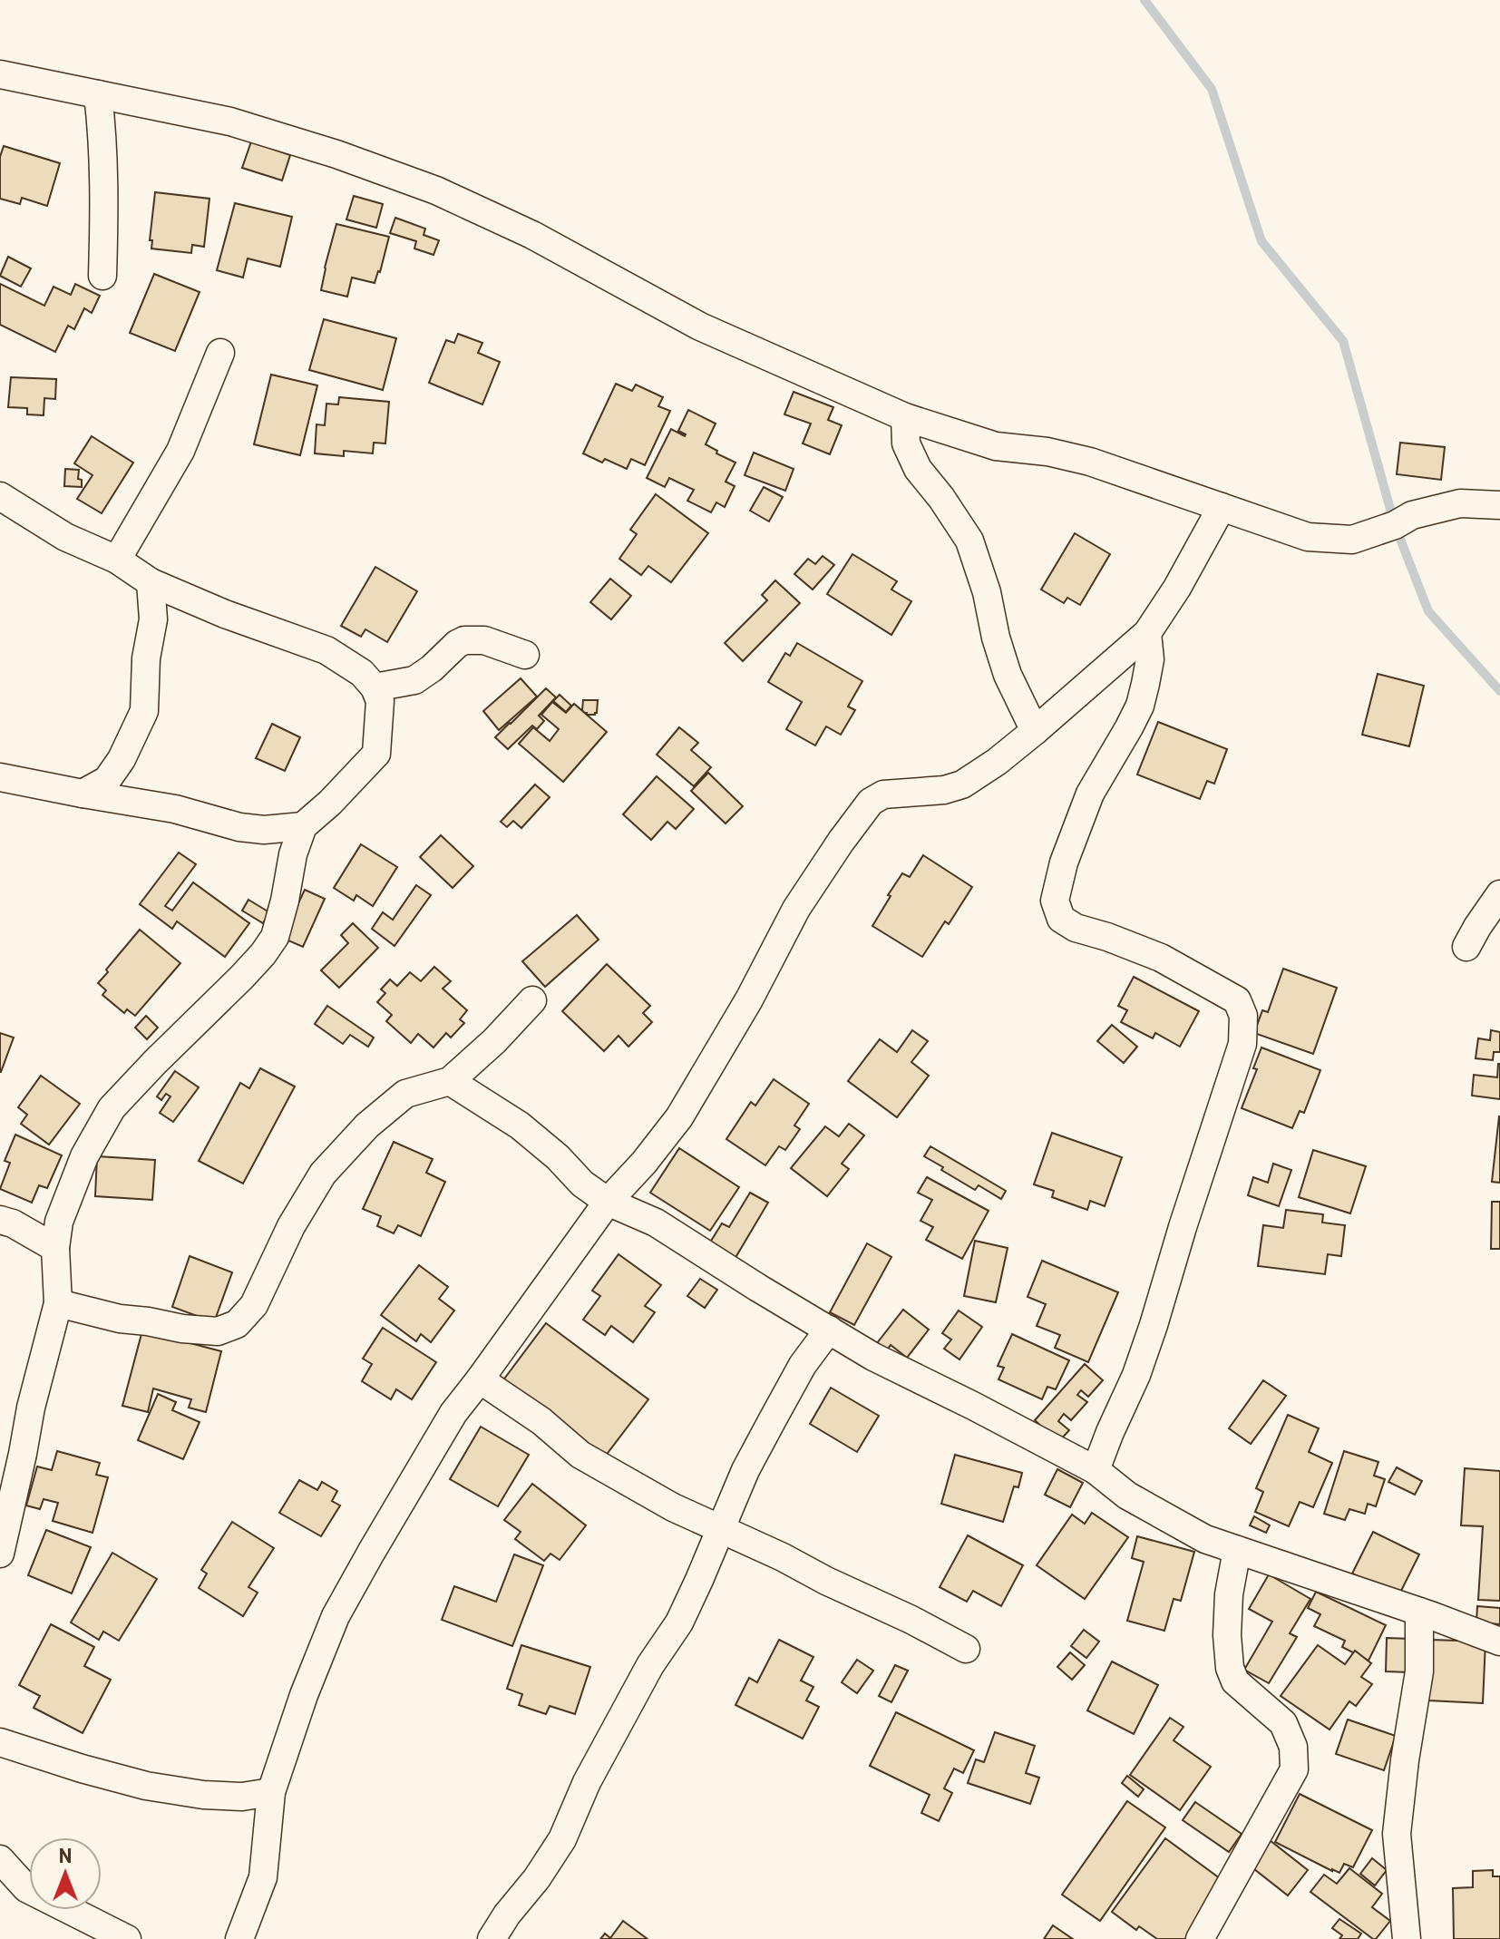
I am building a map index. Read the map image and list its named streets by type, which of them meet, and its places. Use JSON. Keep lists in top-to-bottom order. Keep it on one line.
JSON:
{"north":"top"}
